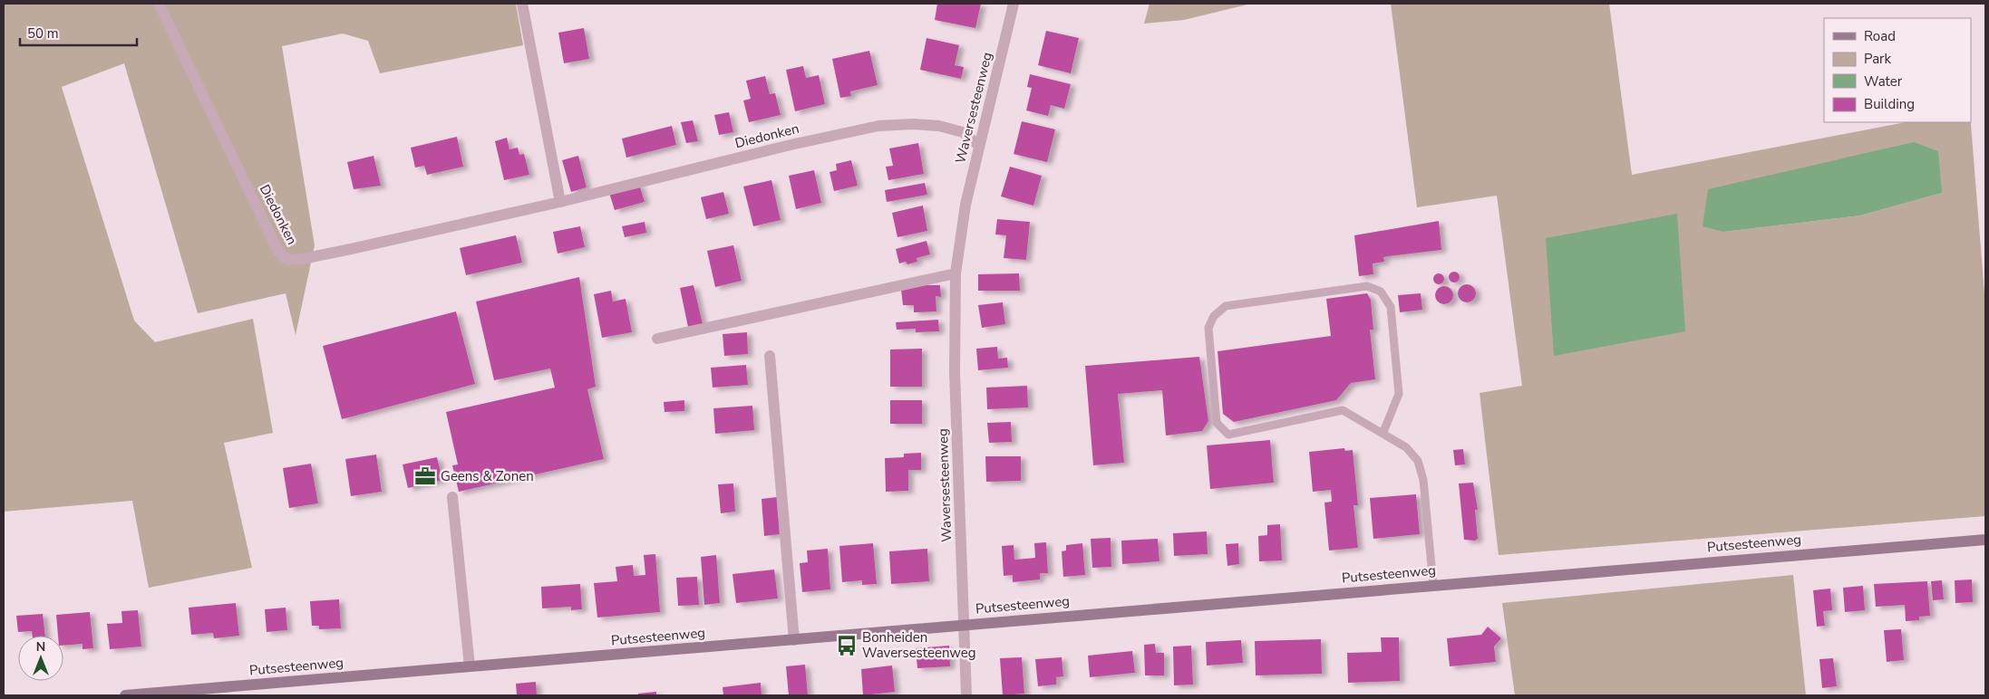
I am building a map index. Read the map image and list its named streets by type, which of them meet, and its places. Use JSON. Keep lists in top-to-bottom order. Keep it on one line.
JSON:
{"streets":{"main road":["Putsesteenweg"],"street":["Waversesteenweg","Diedonken"]},"crossings":[["Waversesteenweg","Diedonken"],["Waversesteenweg","Putsesteenweg"]],"places":{"office":["Geens & Zonen"],"bus stop":["Bonheiden Waversesteenweg"]},"legend":["Road","Park","Water","Building"],"scale_bar":"50 m","north":"top"}
